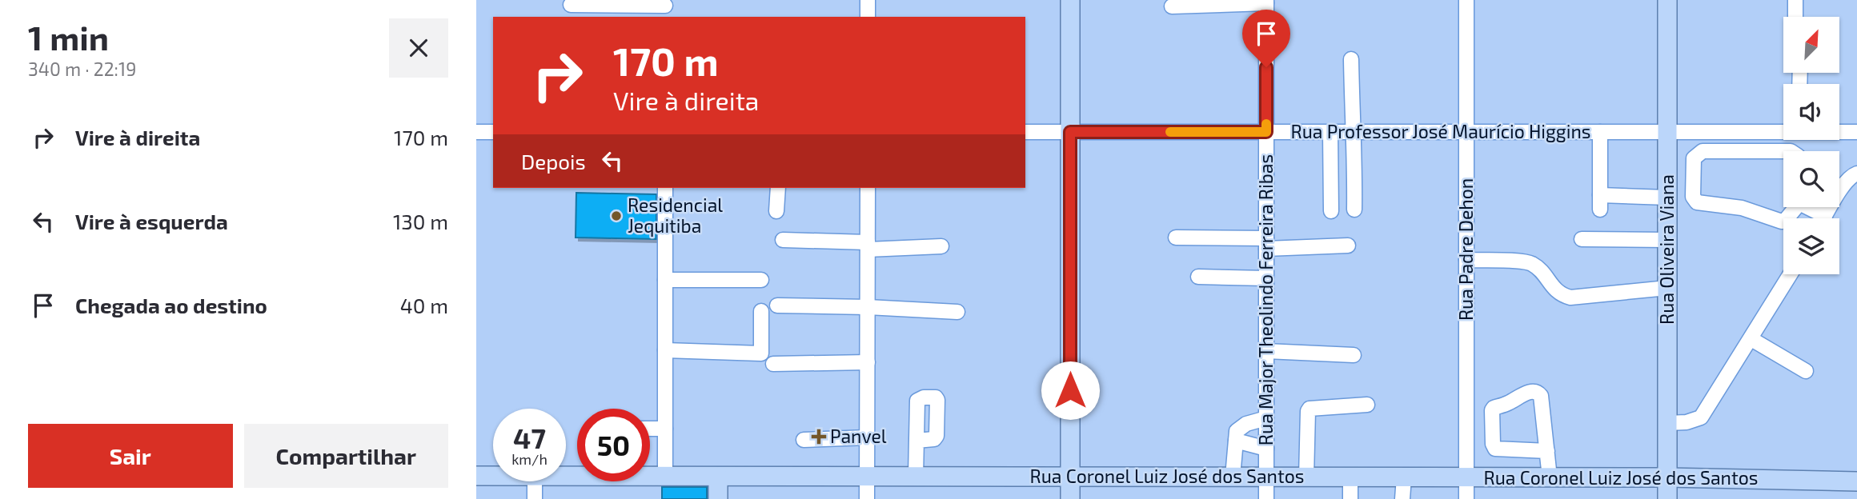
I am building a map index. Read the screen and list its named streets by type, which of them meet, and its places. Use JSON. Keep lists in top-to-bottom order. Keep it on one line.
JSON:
{"streets":{"main road":["Rua Oliveira Viana","Rua Coronel Luiz José dos Santos"],"street":["Rua Professor José Maurício Higgins","Rua Padre Dehon","Rua Major Theolindo Ferreira Ribas"]},"crossings":[["Rua Professor José Maurício Higgins","Rua Padre Dehon"],["Rua Professor José Maurício Higgins","Rua Oliveira Viana"],["Rua Professor José Maurício Higgins","Rua Major Theolindo Ferreira Ribas"],["Rua Padre Dehon","Rua Coronel Luiz José dos Santos"],["Rua Oliveira Viana","Rua Coronel Luiz José dos Santos"],["Rua Major Theolindo Ferreira Ribas","Rua Coronel Luiz José dos Santos"]],"places":{"other":["Residencial Jequitiba"],"health":["Panvel"]},"north":"top right","page":{"heading":["1 min","340 m · 22:19"],"turn":["170 m","Vire à direita"],"list":[{"name":"Vire à direita","value":"170 m"},{"name":"Vire à esquerda","value":"130 m"},{"name":"Chegada ao destino","value":"40 m"}],"then":"Depois","speed":"47 km/h","limit":"50","buttons":["Sair","Compartilhar"]}}
